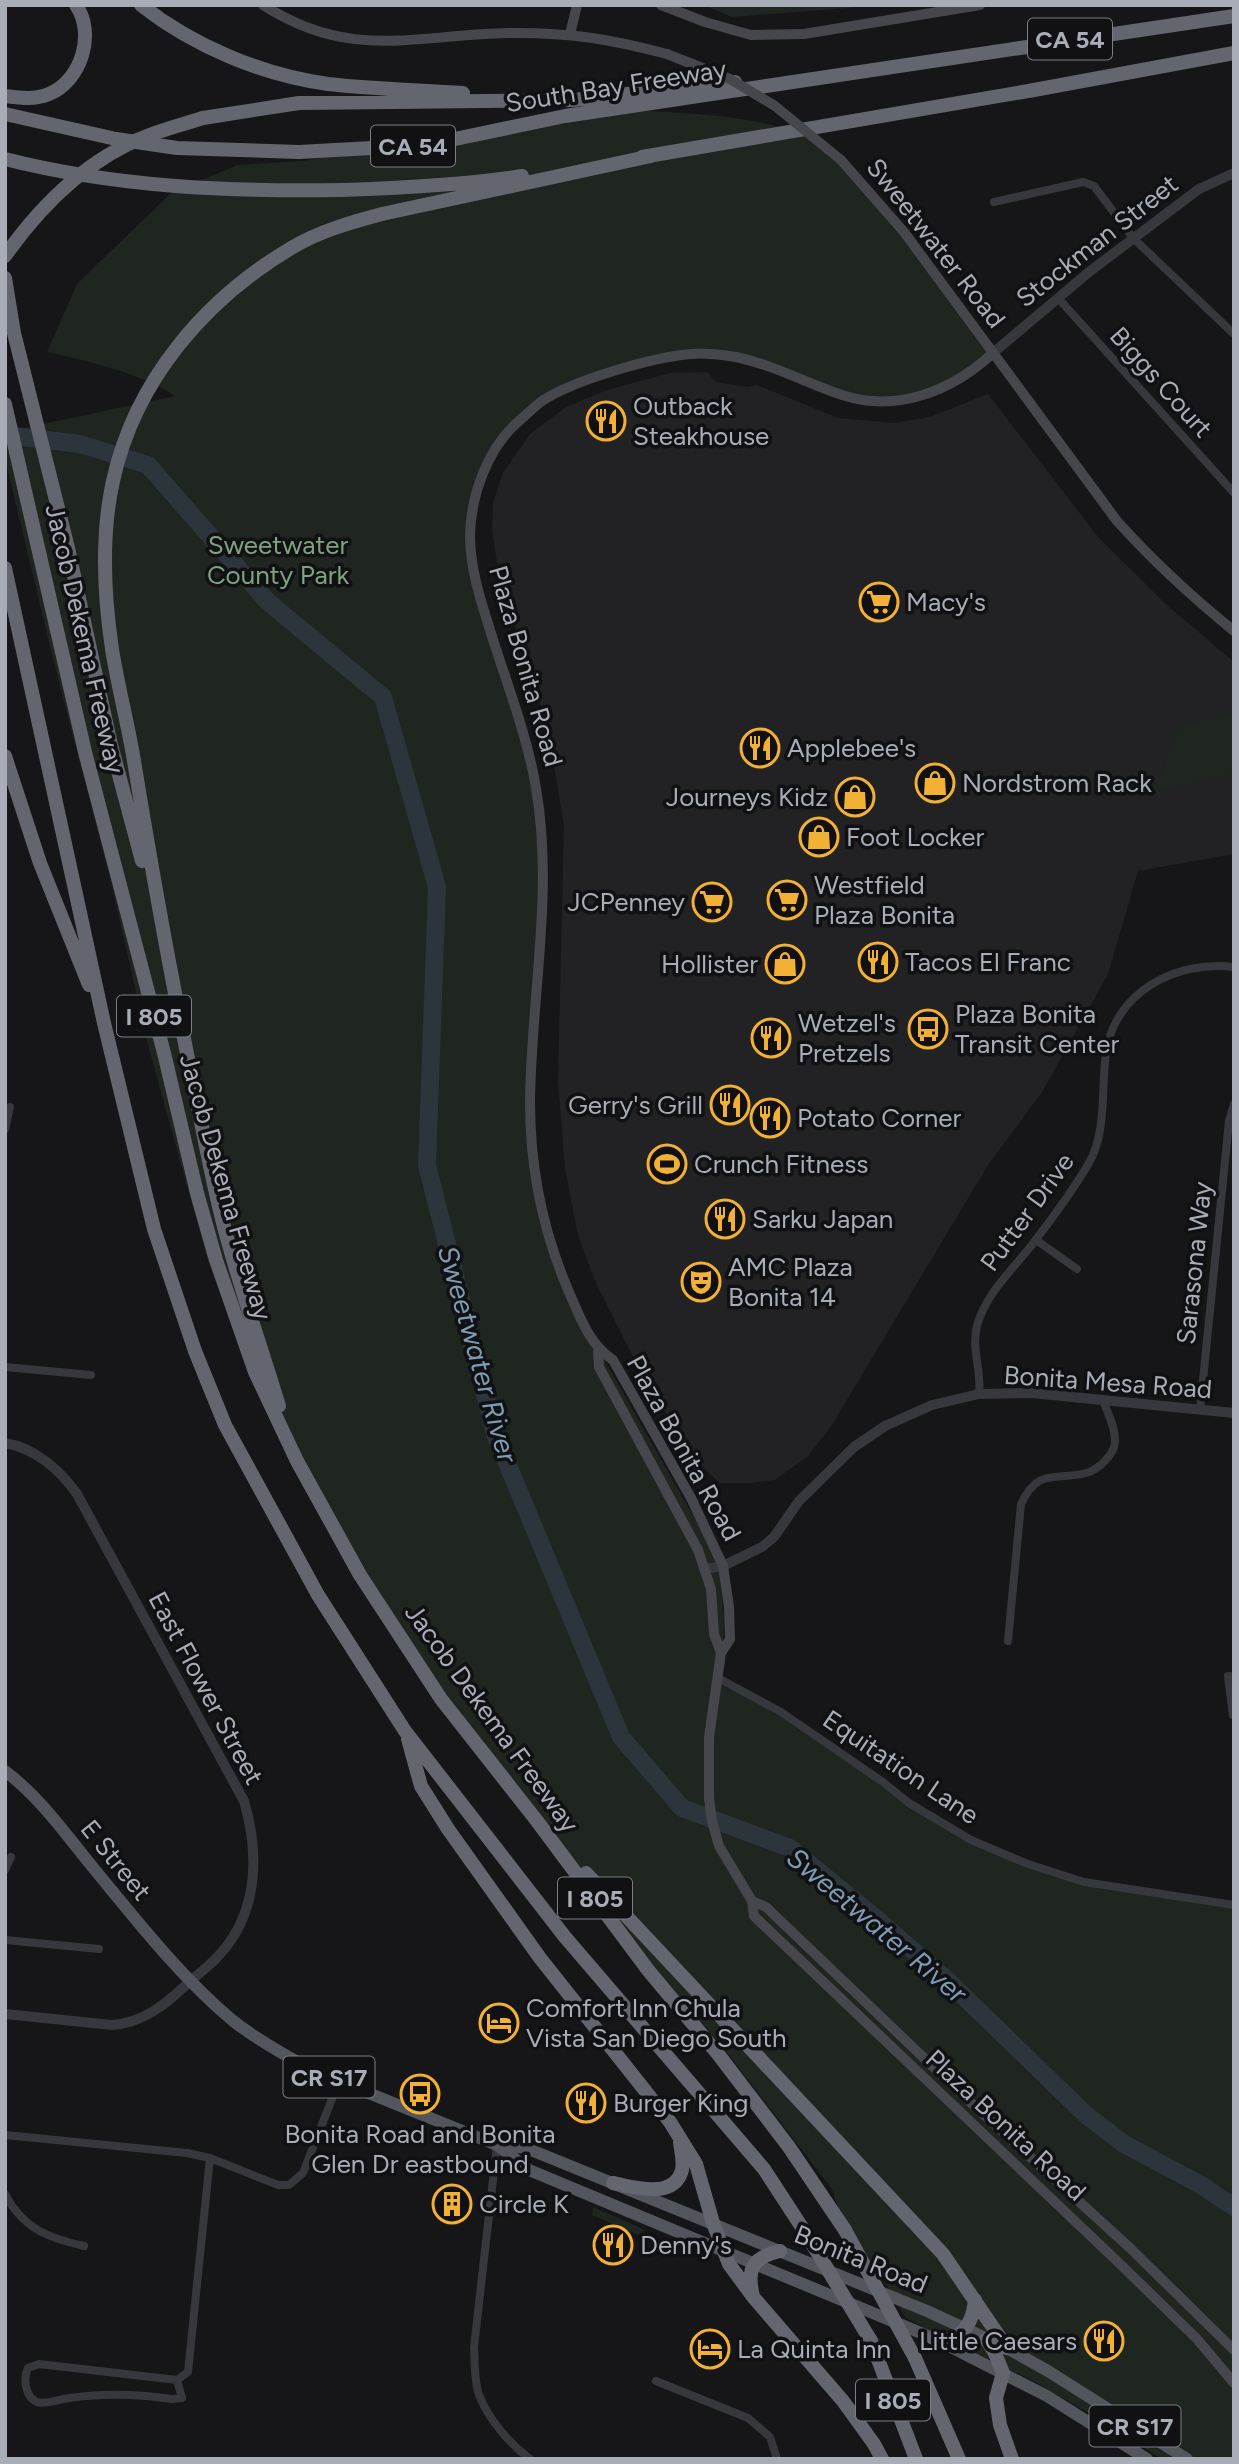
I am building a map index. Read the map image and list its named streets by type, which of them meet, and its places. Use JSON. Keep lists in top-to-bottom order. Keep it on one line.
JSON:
{"streets":{"highway":["CA 54","South Bay Freeway","Jacob Dekema Freeway","I 805"],"main road":["Sweetwater Road","Plaza Bonita Road","E Street","CR S17","Bonita Road"],"street":["Stockman Street","Biggs Court","Putter Drive","Sarasona Way","Bonita Mesa Road","East Flower Street","Equitation Lane"]},"crossings":[["Stockman Street","Sweetwater Road"],["Stockman Street","Biggs Court"],["Stockman Street","Plaza Bonita Road"],["Sweetwater Road","Plaza Bonita Road"],["Plaza Bonita Road","Bonita Mesa Road"],["Plaza Bonita Road","Equitation Lane"],["Putter Drive","Bonita Mesa Road"],["Sarasona Way","Bonita Mesa Road"],["East Flower Street","E Street"],["East Flower Street","Bonita Road"],["E Street","Bonita Road"]],"water":["Sweetwater River"],"parks":["Sweetwater County Park"],"places":{"restaurant":["Outback Steakhouse","Applebee's","Tacos El Franc","Wetzel's Pretzels","Gerry's Grill","Potato Corner","Sarku Japan","Burger King","Denny's","Little Caesars"],"supermarket":["Macy's","Westfield Plaza Bonita","JCPenney"],"shop":["Nordstrom Rack","Journeys Kidz","Foot Locker","Hollister"],"bus stop":["Plaza Bonita Transit Center","Bonita Road and Bonita Glen Dr eastbound"],"sports":["Crunch Fitness"],"theatre":["AMC Plaza Bonita 14"],"hotel":["Comfort Inn Chula Vista San Diego South","La Quinta Inn"],"building":["Circle K"]}}
